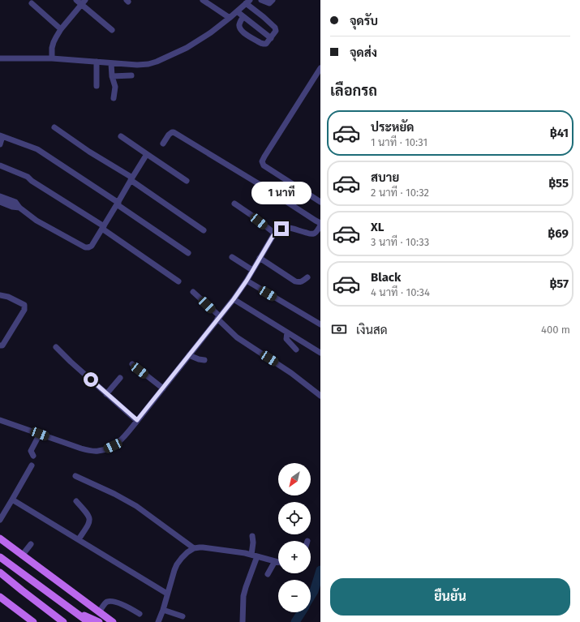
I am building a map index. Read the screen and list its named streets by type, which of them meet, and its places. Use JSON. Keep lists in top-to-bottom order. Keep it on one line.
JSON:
{"north":"bottom left","page":{"banner":["จุดรับ","จุดส่ง"],"heading":"เลือกรถ","list":[{"name":"ประหยัด","note":"1 นาที · 10:31","value":"฿41"},{"name":"สบาย","note":"2 นาที · 10:32","value":"฿55"},{"name":"XL","note":"3 นาที · 10:33","value":"฿69"},{"name":"Black","note":"4 นาที · 10:34","value":"฿57"}],"bubble":"1 นาที","pay":["เงินสด","400 m"],"map_buttons":["+","−"],"buttons":"ยืนยัน"}}
